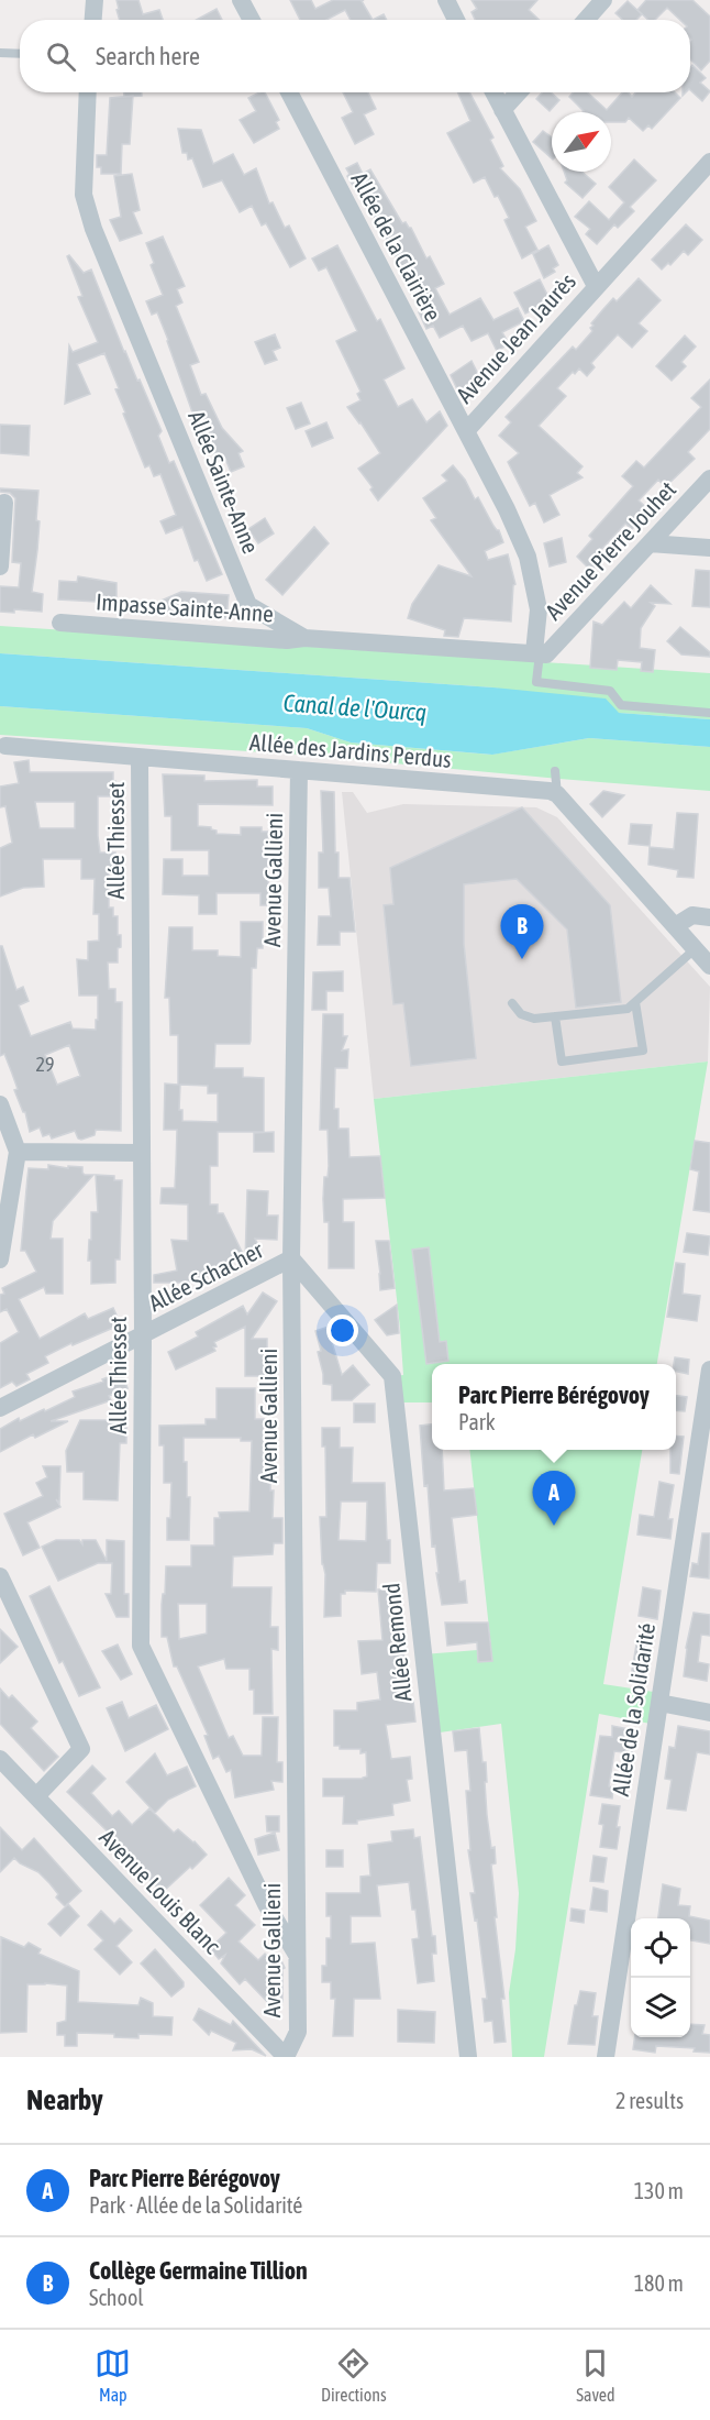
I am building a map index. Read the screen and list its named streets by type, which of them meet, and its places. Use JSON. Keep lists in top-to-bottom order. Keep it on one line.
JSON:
{"streets":{"street":["Allée de la Clairière","Avenue Jean Jaurès","Allée Sainte-Anne","Avenue Pierre Jouhet","Impasse Sainte-Anne","Allée des Jardins Perdus","Allée Thiesset","Avenue Gallieni","Allée Schacher","Allée Remond","Allée de la Solidarité","Avenue Louis Blanc"]},"crossings":[["Allée de la Clairière","Avenue Jean Jaurès"],["Avenue Jean Jaurès","Allée Sainte-Anne"],["Avenue Jean Jaurès","Avenue Pierre Jouhet"],["Allée Sainte-Anne","Avenue Pierre Jouhet"],["Allée Sainte-Anne","Impasse Sainte-Anne"],["Allée des Jardins Perdus","Allée Thiesset"],["Allée des Jardins Perdus","Avenue Gallieni"],["Allée Thiesset","Avenue Gallieni"],["Allée Thiesset","Allée Schacher"],["Avenue Gallieni","Allée Schacher"],["Avenue Gallieni","Allée Remond"],["Avenue Gallieni","Avenue Louis Blanc"],["Allée Schacher","Allée Remond"]],"water":["Canal de l'Ourcq"],"house_numbers":["29"],"north":"top right","page":{"search":"Search here","pins":["B","A"],"popup":["Parc Pierre Bérégovoy","Park"],"heading":["Nearby","2 results"],"list":[{"mark":"A","name":"Parc Pierre Bérégovoy","note":"Park · Allée de la Solidarité","value":"130 m"},{"mark":"B","name":"Collège Germaine Tillion","note":"School","value":"180 m"}],"nav":["Map","Directions","Saved"]}}
